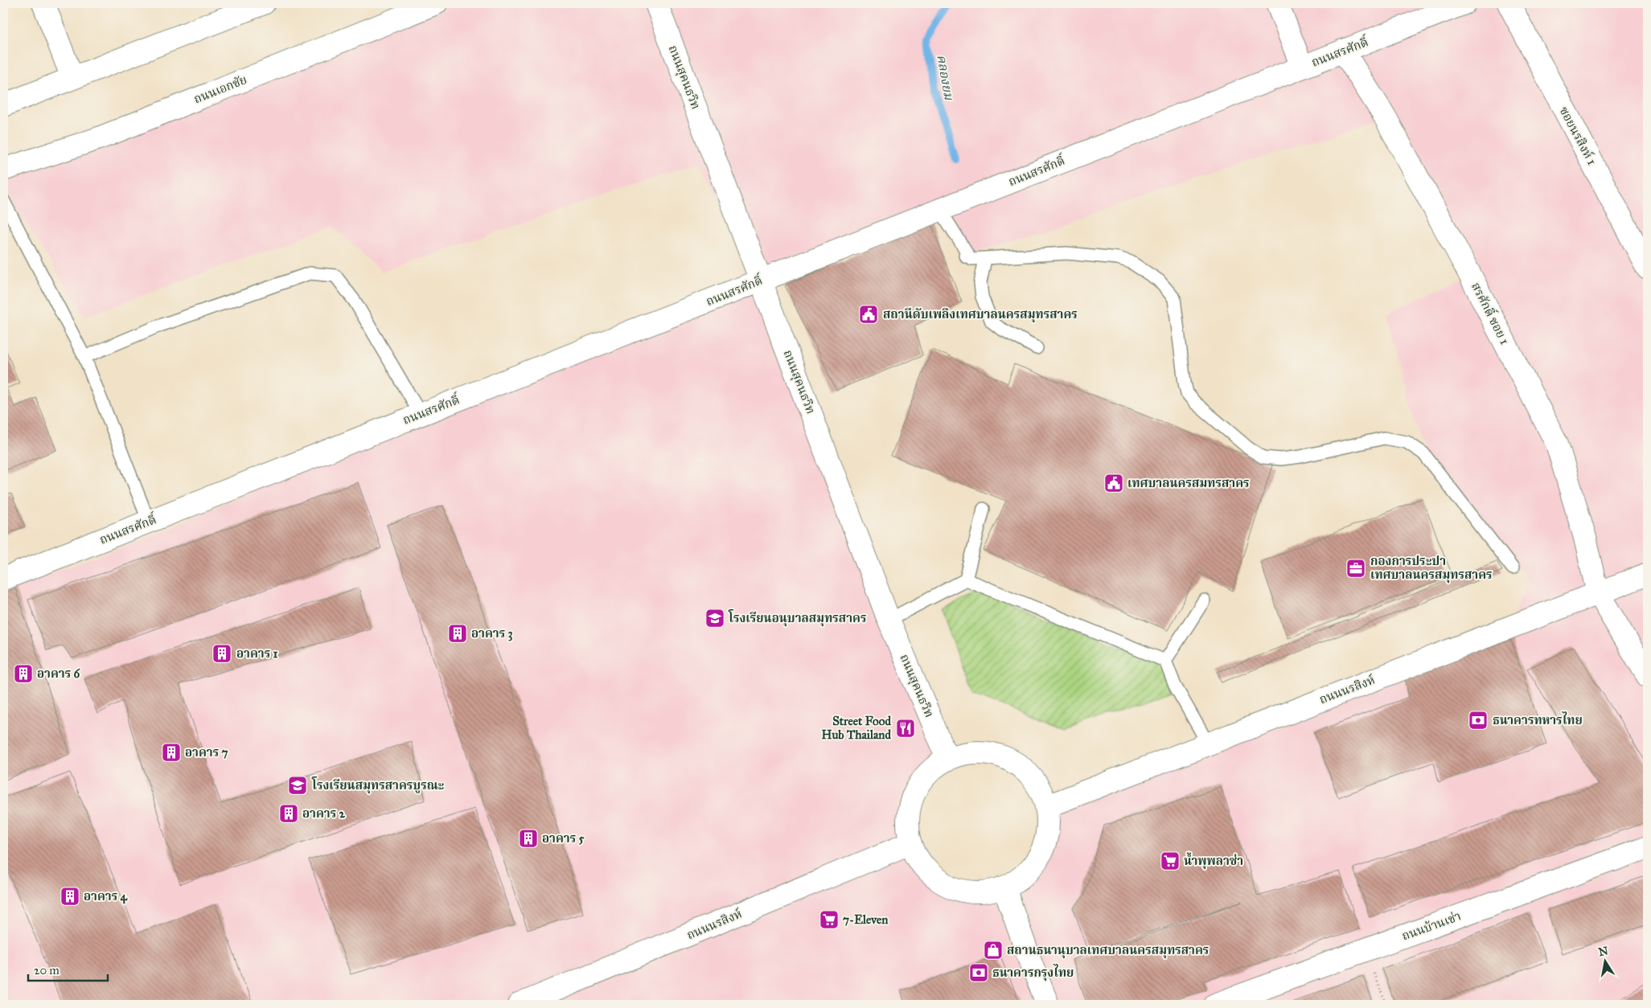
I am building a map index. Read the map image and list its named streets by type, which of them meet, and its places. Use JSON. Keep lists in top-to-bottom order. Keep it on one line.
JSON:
{"streets":{"street":["ถนนสรศักดิ์","ถนนสุคนธวิท","ถนนเอกชัย","ซอยนรสิงห์ 1","สรศักดิ์ ซอย 1","ถนนนรสิงห์","ถนนบ้านเช่า"]},"crossings":[["ถนนสรศักดิ์","ถนนสุคนธวิท"],["ถนนสรศักดิ์","สรศักดิ์ ซอย 1"],["ถนนสุคนธวิท","ถนนนรสิงห์"],["สรศักดิ์ ซอย 1","ถนนนรสิงห์"]],"water":["คลองยม"],"places":{"public building":["สถานีดับเพลิงเทศบาลนครสมุทรสาคร","เทศบาลนครสมทรสาคร"],"office":["กองการประปา เทศบาลนครสมุทรสาคร"],"school or university":["โรงเรียนอนุบาลสมุทรสาคร","โรงเรียนสมุทรสาครบูรณะ"],"building":["อาคาร 3","อาคาร 1","อาคาร 6","อาคาร 7","อาคาร 2","อาคาร 5","อาคาร 4"],"bank":["ธนาคารทหารไทย","ธนาคารกรุงไทย"],"restaurant":["Street Food Hub Thailand"],"supermarket":["น้ำพุพลาซ่า","7-Eleven"],"shop":["สถานธนานุบาลเทศบาลนครสมุทรสาคร"]},"scale_bar":"20 m","north":"top"}
